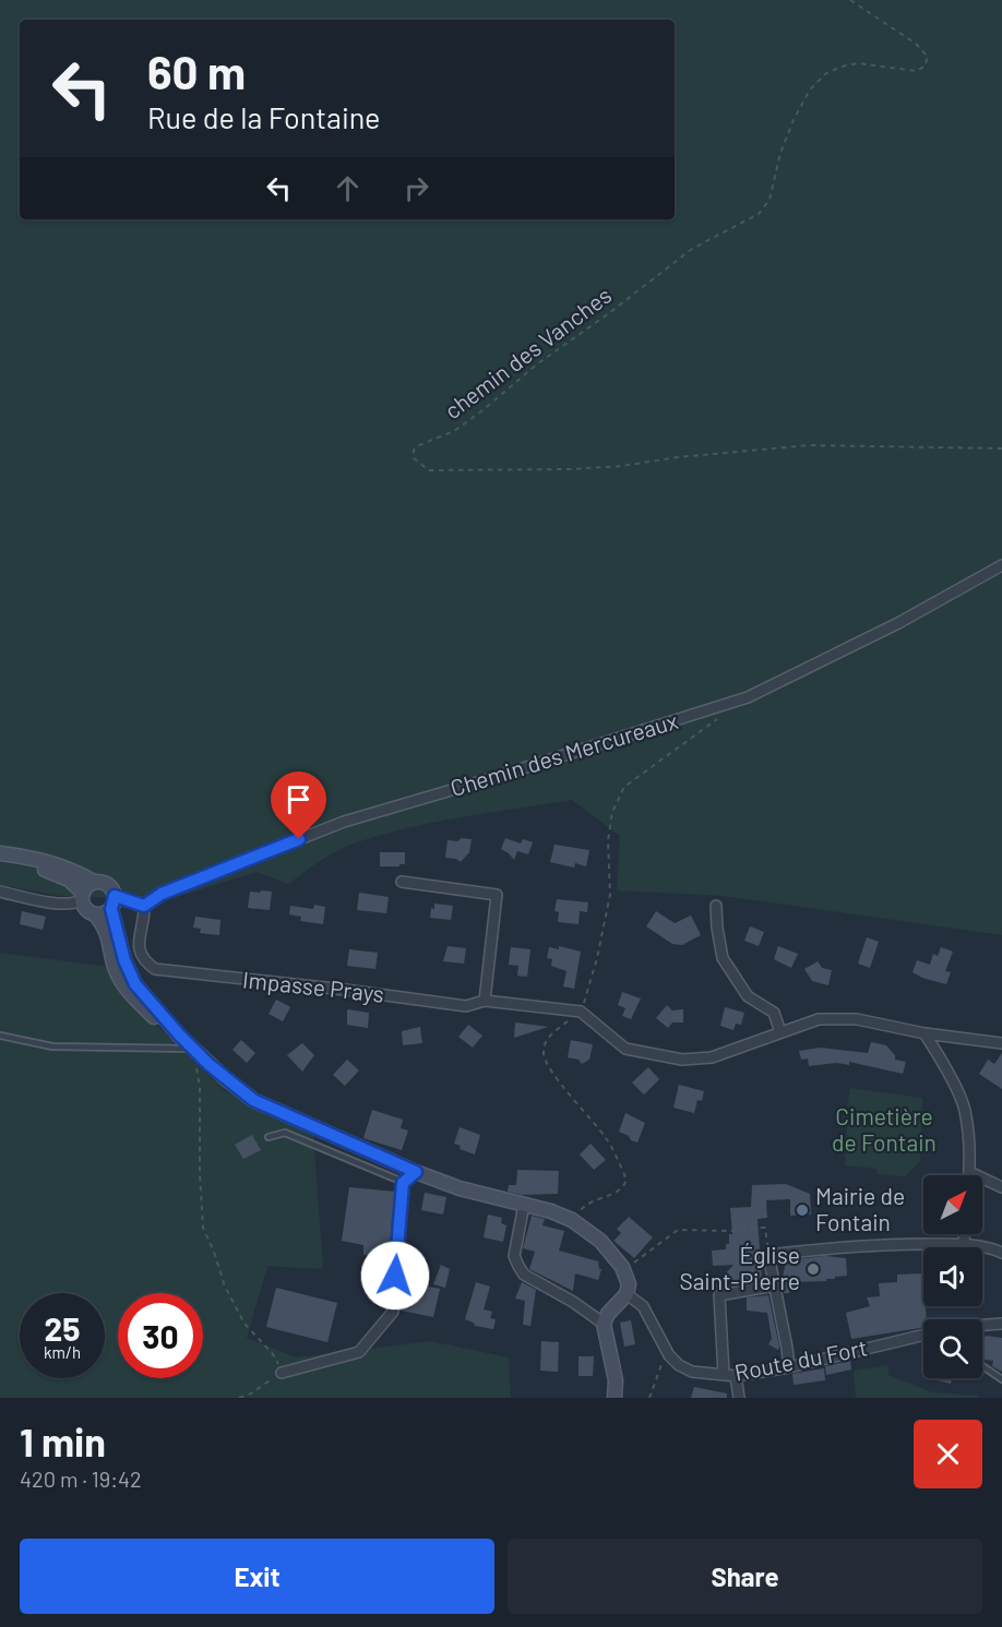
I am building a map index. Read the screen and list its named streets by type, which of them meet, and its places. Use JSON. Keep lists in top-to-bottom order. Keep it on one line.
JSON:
{"streets":{"street":["Chemin des Mercureaux","Impasse Prays","Route du Fort"],"path":["chemin des Vanches"]},"crossings":[["Chemin des Mercureaux","Impasse Prays"]],"parks":["Cimetière de Fontain"],"places":["Mairie de Fontain","Église Saint-Pierre"],"north":"top right","page":{"turn":["60 m","Rue de la Fontaine"],"speed":"25 km/h","limit":"30","heading":["1 min","420 m · 19:42"],"buttons":["Exit","Share"]}}
